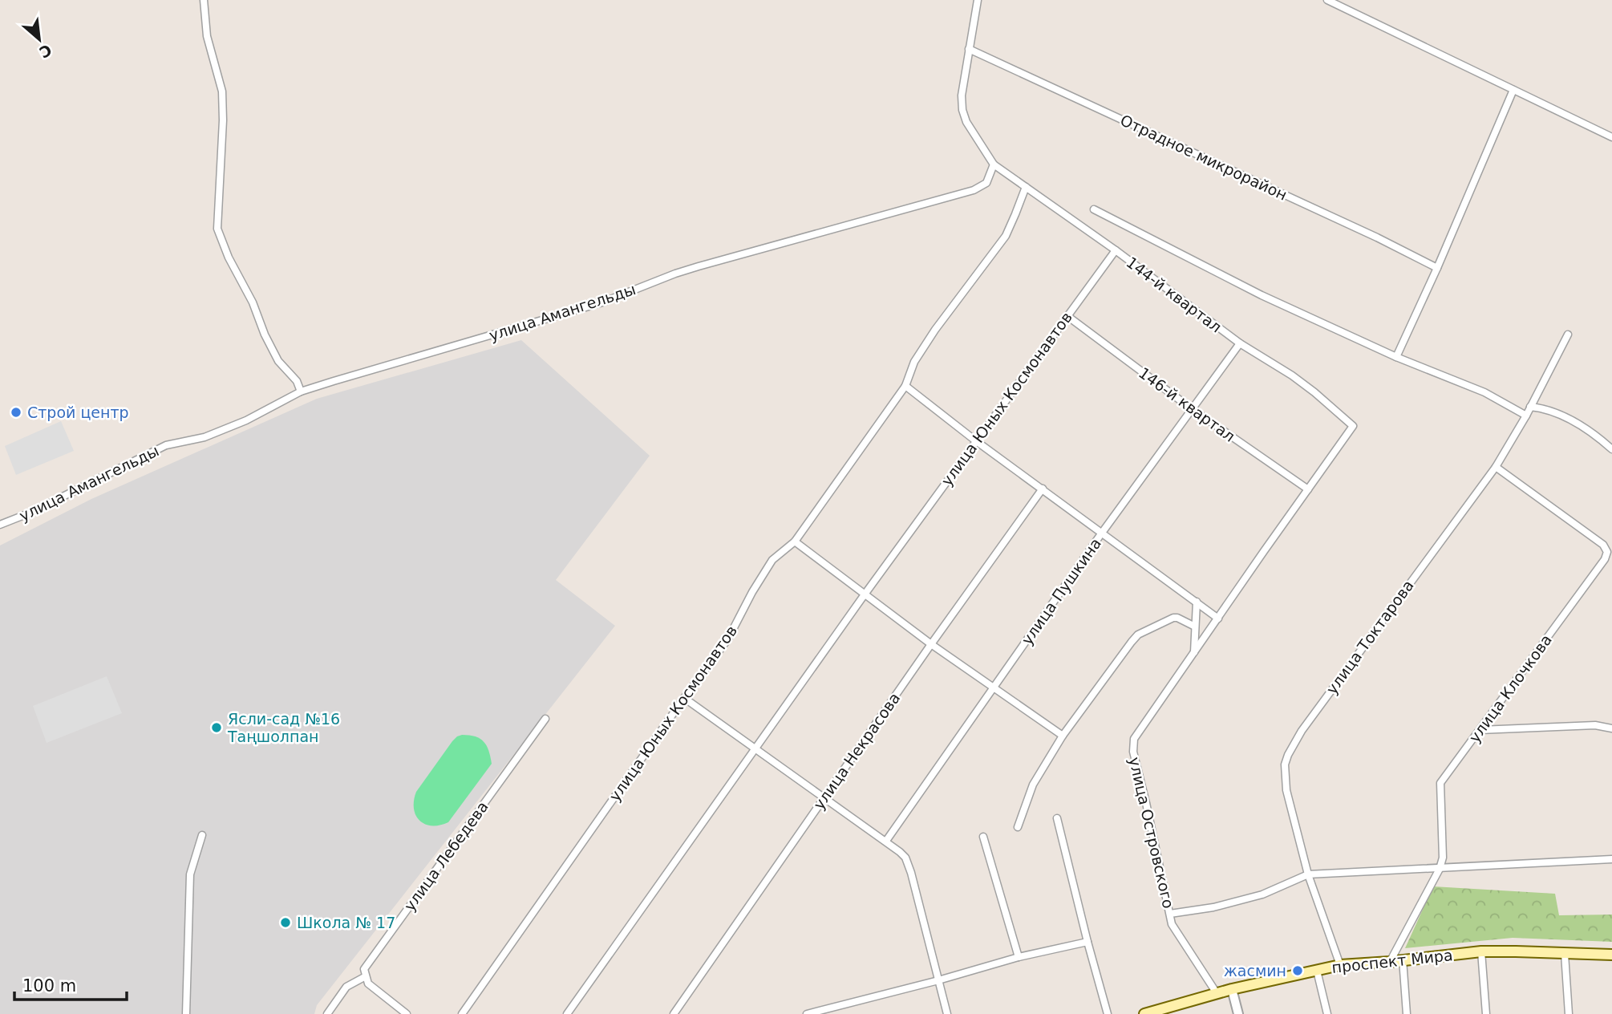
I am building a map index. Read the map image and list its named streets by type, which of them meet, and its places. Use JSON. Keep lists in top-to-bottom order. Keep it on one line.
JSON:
{"streets":{"main road":["проспект Мира"],"street":["Отрадное микрорайон","144-й квартал","улица Амангельды","улица Юных Космонавтов","146-й квартал","улица Пушкина","улица Токтарова","улица Клочкова","улица Некрасова","улица Островского","улица Лебедева"]},"crossings":[["144-й квартал","улица Амангельды"],["144-й квартал","улица Юных Космонавтов"],["144-й квартал","улица Пушкина"],["144-й квартал","улица Островского"],["улица Юных Космонавтов","146-й квартал"],["146-й квартал","улица Пушкина"],["146-й квартал","улица Островского"],["улица Токтарова","улица Клочкова"],["улица Токтарова","проспект Мира"],["улица Клочкова","проспект Мира"],["улица Островского","проспект Мира"]],"places":["Строй центр","Ясли-сад №16 Таңшолпан","Школа № 17","жасмин"],"scale_bar":"100 m","north":"bottom right"}
